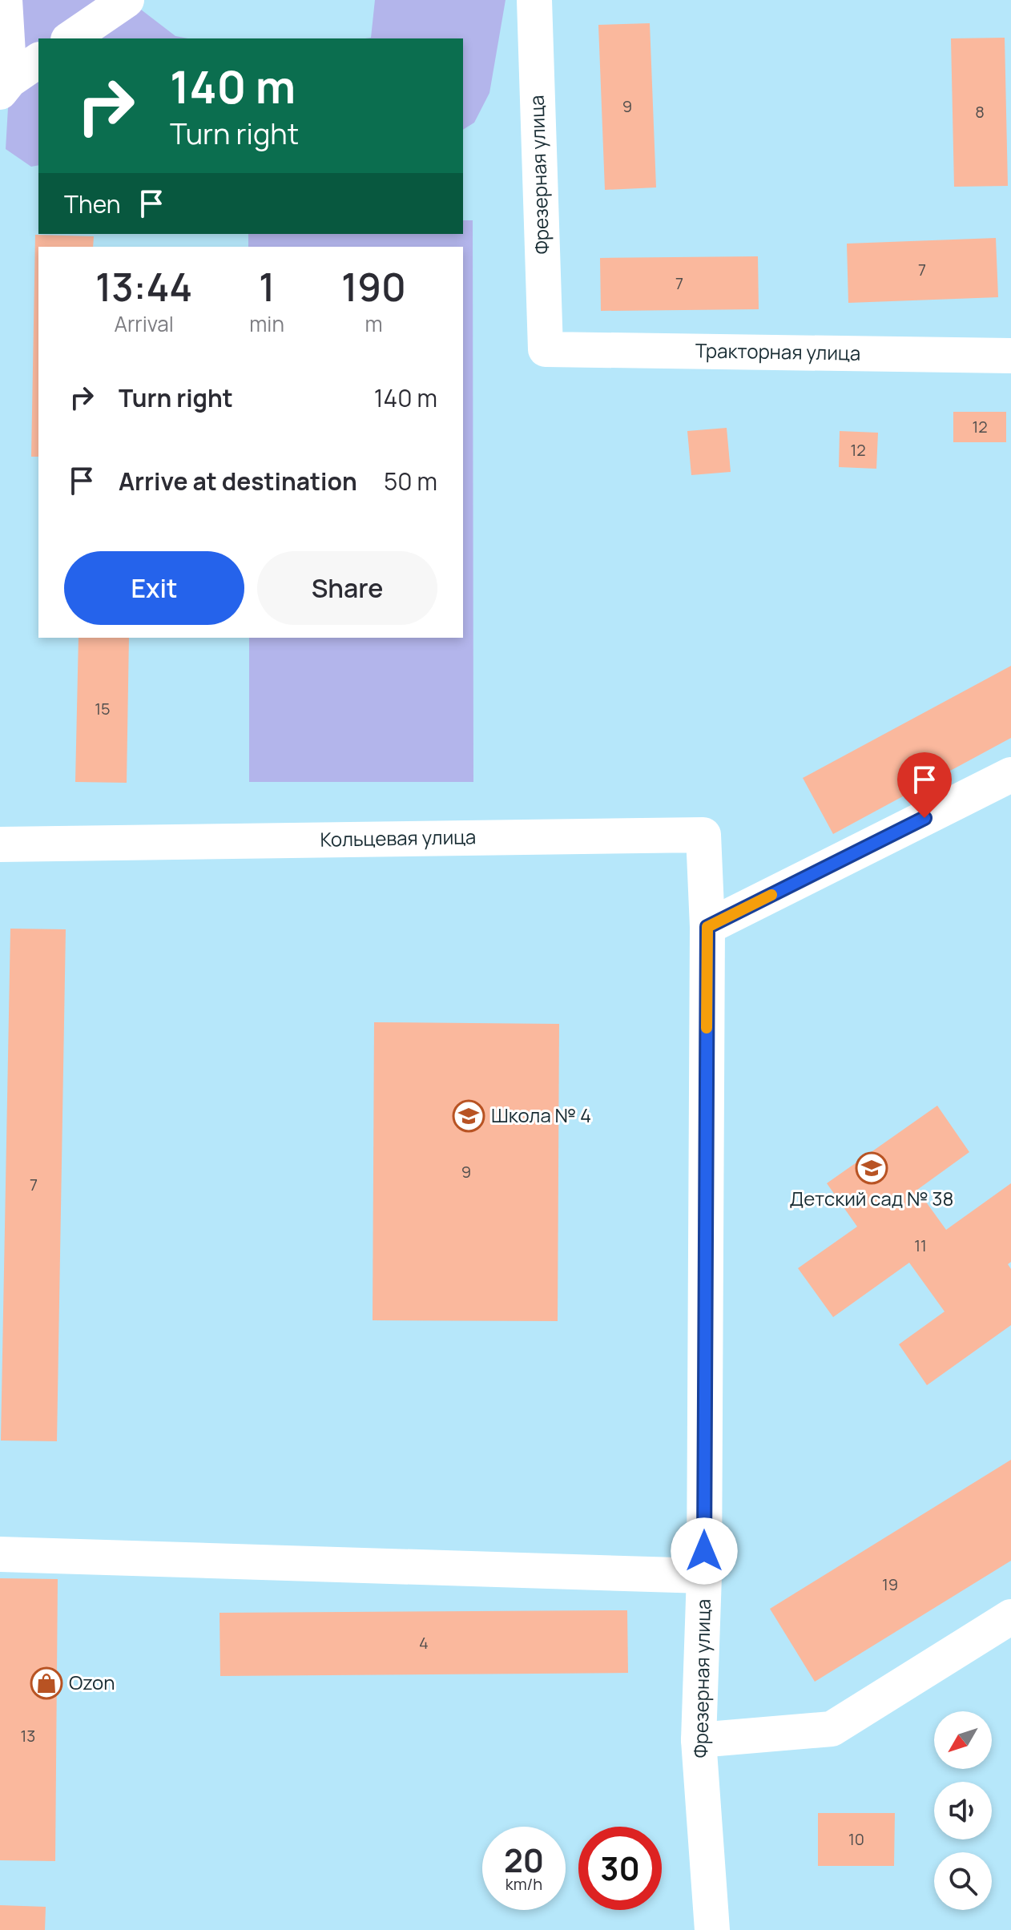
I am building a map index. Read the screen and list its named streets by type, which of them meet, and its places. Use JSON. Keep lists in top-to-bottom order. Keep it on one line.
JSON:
{"streets":{"street":["Фрезерная улица","Тракторная улица","Кольцевая улица"]},"crossings":[["Фрезерная улица","Тракторная улица"],["Фрезерная улица","Кольцевая улица"]],"places":{"school or university":["Школа № 4","Детский сад № 38"],"shop":["Ozon"]},"house_numbers":["9","8","7","7","12","12","15","9","7","11","19","4","13","10"],"north":"bottom left","page":{"turn":["140 m","Turn right"],"then":"Then","eta":["13:44","Arrival","1","min","190","m"],"list":[{"name":"Turn right","value":"140 m"},{"name":"Arrive at destination","value":"50 m"}],"buttons":["Exit","Share"],"speed":"20 km/h","limit":"30"}}
